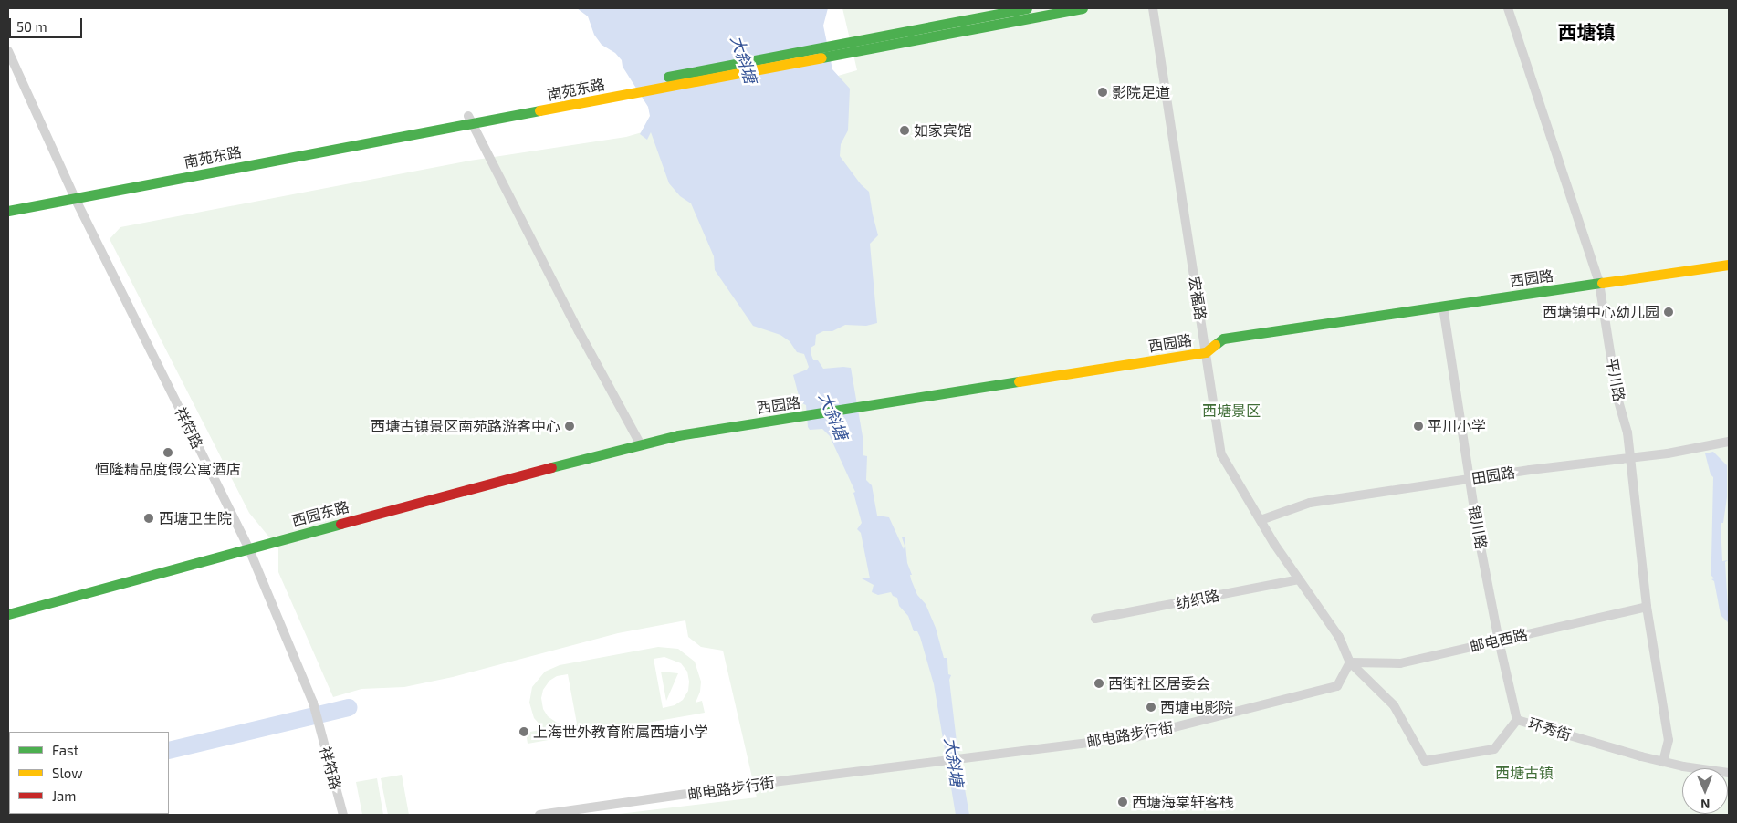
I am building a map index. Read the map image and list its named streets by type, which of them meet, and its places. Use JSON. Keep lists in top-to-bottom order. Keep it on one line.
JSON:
{"streets":{"street":["南苑东路","西园路","宏福路","平川路","祥符路","田园路","西园东路","银川路","纺织路","邮电西路","环秀街","邮电路步行街"]},"crossings":[["南苑东路","祥符路"],["西园路","宏福路"],["西园路","平川路"],["西园路","西园东路"],["西园路","银川路"],["宏福路","田园路"],["宏福路","纺织路"],["宏福路","邮电西路"],["宏福路","环秀街"],["宏福路","邮电路步行街"],["平川路","田园路"],["平川路","邮电西路"],["平川路","环秀街"],["祥符路","西园东路"],["田园路","银川路"],["银川路","邮电西路"],["银川路","环秀街"],["邮电西路","环秀街"],["邮电西路","邮电路步行街"],["环秀街","邮电路步行街"]],"districts":["西塘镇"],"water":["大斜塘"],"parks":["西塘景区","西塘古镇"],"places":["影院足道","如家宾馆","西塘镇中心幼儿园","西塘古镇景区南苑路游客中心","平川小学","恒隆精品度假公寓酒店","西塘卫生院","西街社区居委会","西塘电影院","上海世外教育附属西塘小学","西塘海棠轩客栈"],"legend":["Fast","Slow","Jam"],"scale_bar":"50 m","north":"bottom"}
